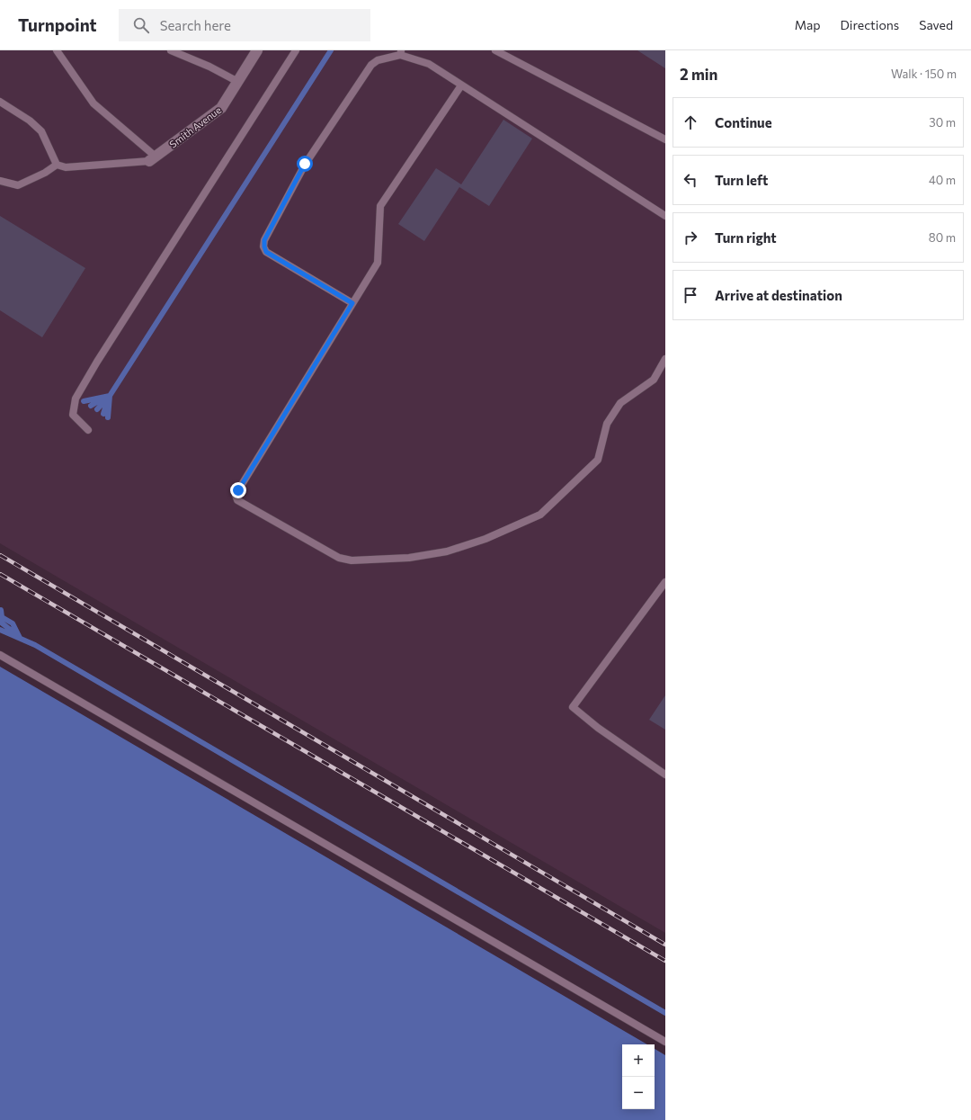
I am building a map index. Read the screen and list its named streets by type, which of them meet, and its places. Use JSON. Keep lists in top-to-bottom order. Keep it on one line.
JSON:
{"streets":{"street":["Smith Avenue"]},"page":{"header":"Turnpoint","search":"Search here","nav":["Map","Directions","Saved"],"heading":["2 min","Walk · 150 m"],"list":[["Continue","30 m"],["Turn left","40 m"],["Turn right","80 m"],"Arrive at destination"],"map_buttons":["+","−"]}}
